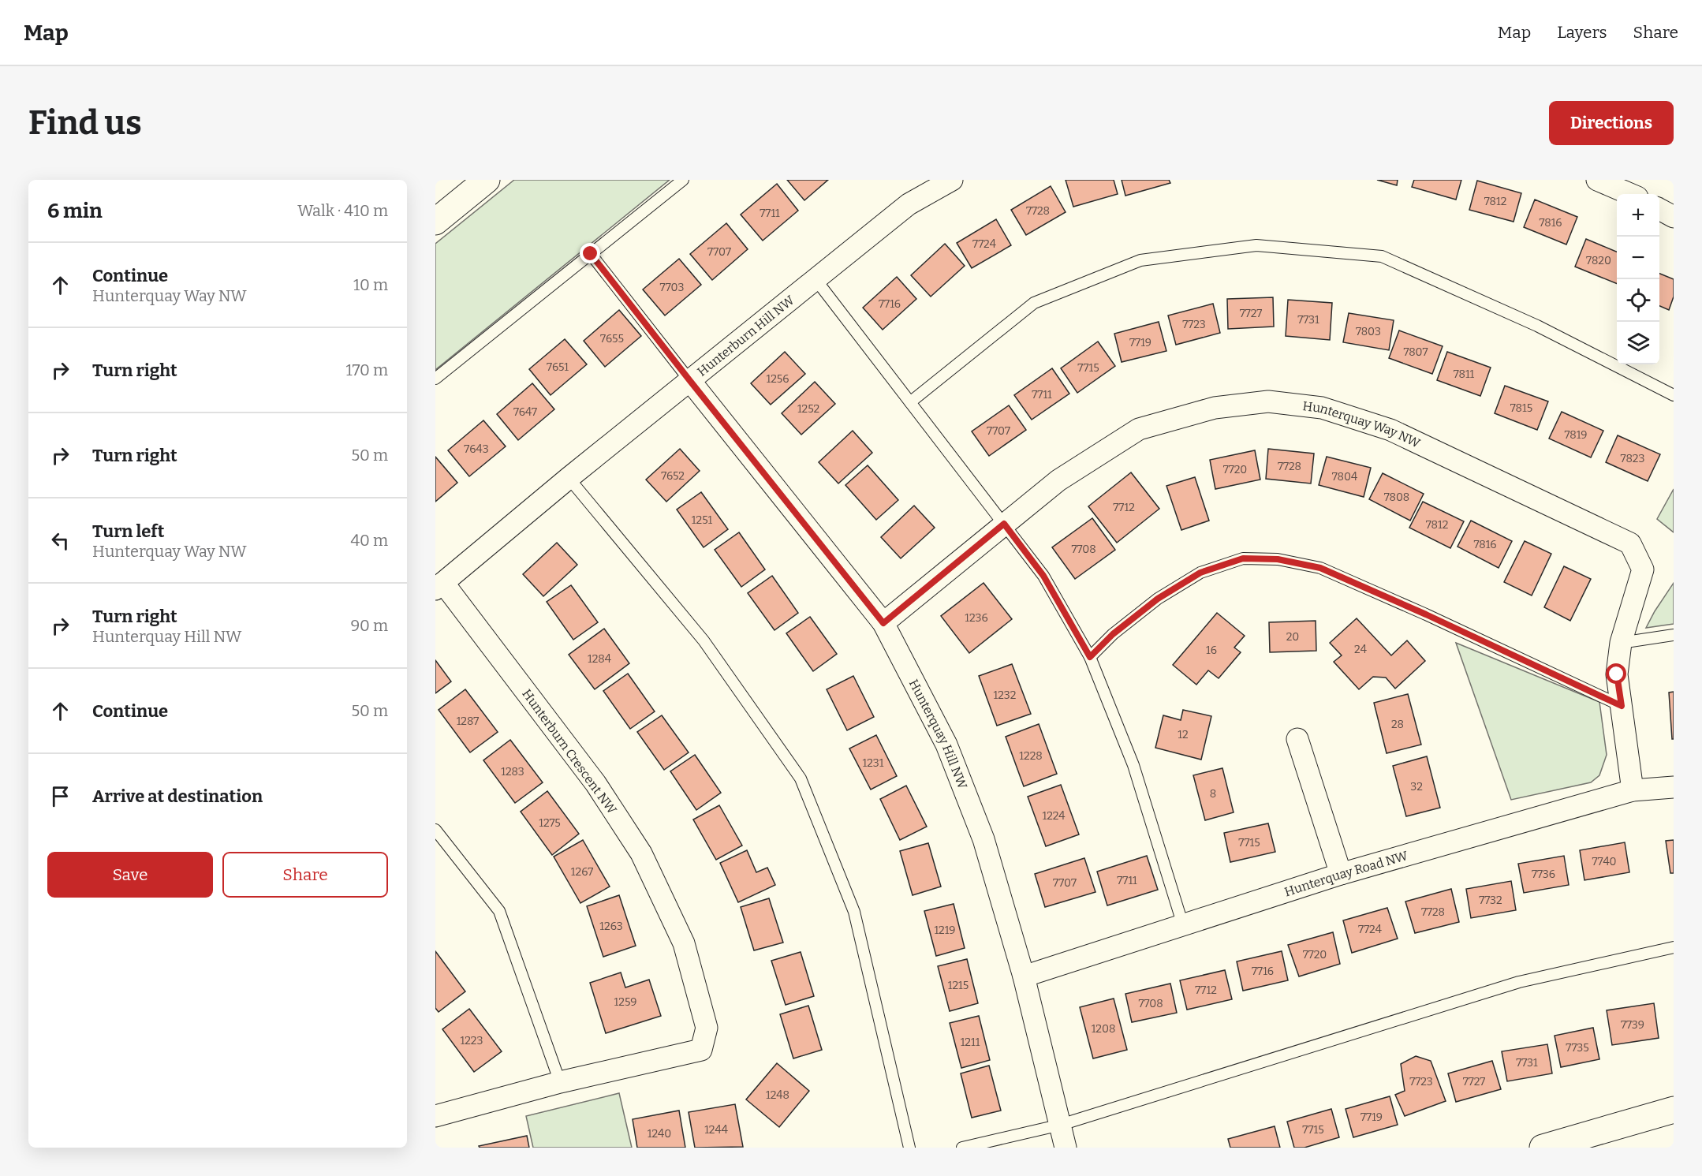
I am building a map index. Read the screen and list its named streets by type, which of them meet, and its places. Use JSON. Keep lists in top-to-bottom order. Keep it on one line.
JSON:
{"streets":{"street":["Hunterburn Hill NW","Hunterquay Way NW","Hunterquay Hill NW","Hunterburn Crescent NW","Hunterquay Road NW"]},"crossings":[["Hunterburn Hill NW","Hunterquay Hill NW"],["Hunterburn Hill NW","Hunterburn Crescent NW"],["Hunterquay Way NW","Hunterquay Hill NW"],["Hunterquay Way NW","Hunterquay Road NW"],["Hunterquay Hill NW","Hunterquay Road NW"]],"house_numbers":["7812","7728","7711","7816","7724","7707","7820","7703","7716","7727","7731","7723","7803","7655","7719","7807","7651","7715","7811","1256","7711","7815","1252","7647","7707","7819","7643","7823","7728","7720","7652","7804","7808","7712","1251","7812","7816","7708","1236","20","24","16","1284","1232","1287","28","12","1228","1231","1283","32","8","1224","1275","7715","7740","1267","7736","7711","7707","7732","7728","1263","7724","1219","7720","7716","1215","7712","1259","7708","7739","1208","1223","1211","7735","7731","7723","7727","1248","7719","1244","7715","1240"],"page":{"header":"Map","nav":["Map","Layers","Share"],"buttons":["Directions",["Save","Share"]],"title":"Find us","heading":["6 min","Walk · 410 m"],"map_buttons":["+","−"],"list":[["Continue","Hunterquay Way NW","10 m"],["Turn right","170 m"],["Turn right","50 m"],["Turn left","Hunterquay Way NW","40 m"],["Turn right","Hunterquay Hill NW","90 m"],["Continue","50 m"],"Arrive at destination"]}}
